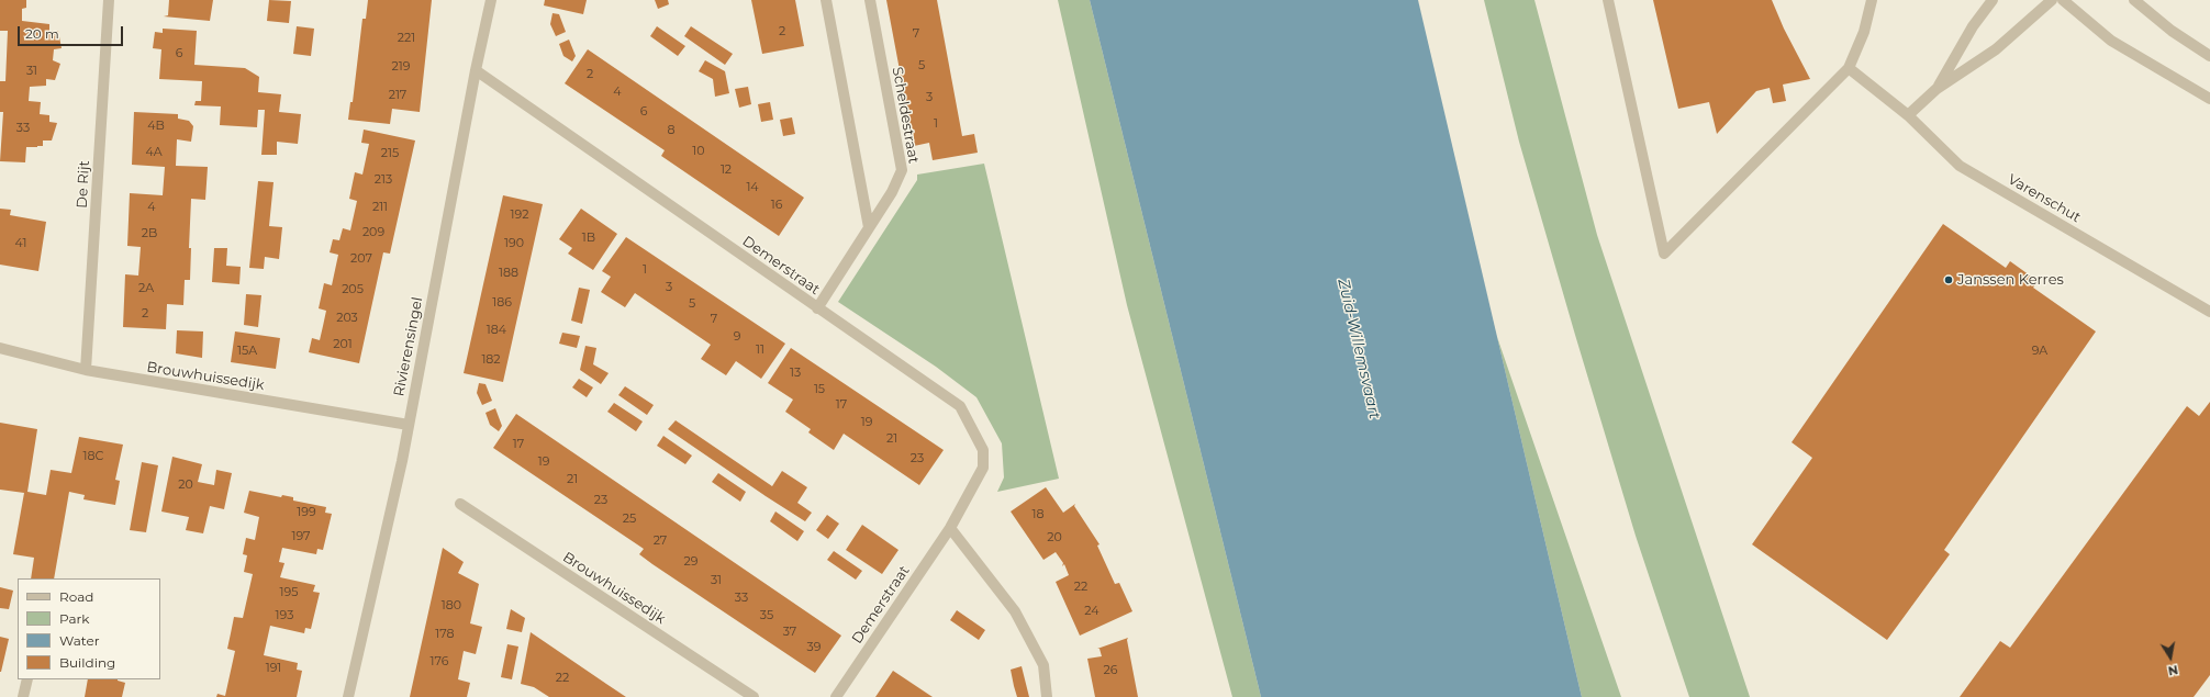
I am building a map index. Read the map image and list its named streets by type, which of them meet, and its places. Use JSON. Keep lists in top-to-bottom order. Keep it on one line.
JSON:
{"streets":{"street":["Scheldestraat","De Rijt","Varenschut","Demerstraat","Rivierensingel","Brouwhuissedijk"]},"crossings":[["Scheldestraat","Demerstraat"],["De Rijt","Brouwhuissedijk"],["Demerstraat","Rivierensingel"],["Rivierensingel","Brouwhuissedijk"]],"water":["Zuid-Willemsvaart"],"places":["Janssen Kerres"],"house_numbers":["2","7","221","6","5","219","31","2","4","217","3","6","1","4B","33","8","10","4A","215","12","213","14","16","4","211","192","209","2B","1B","41","190","207","1","188","3","2A","205","186","5","2","203","7","184","9","201","11","15A","9A","182","13","15","17","19","21","17","18C","23","19","21","20","23","199","18","25","197","20","27","29","31","22","195","33","180","24","193","35","37","178","39","176","191","26","22"],"legend":["Road","Park","Water","Building"],"scale_bar":"20 m","north":"bottom"}
